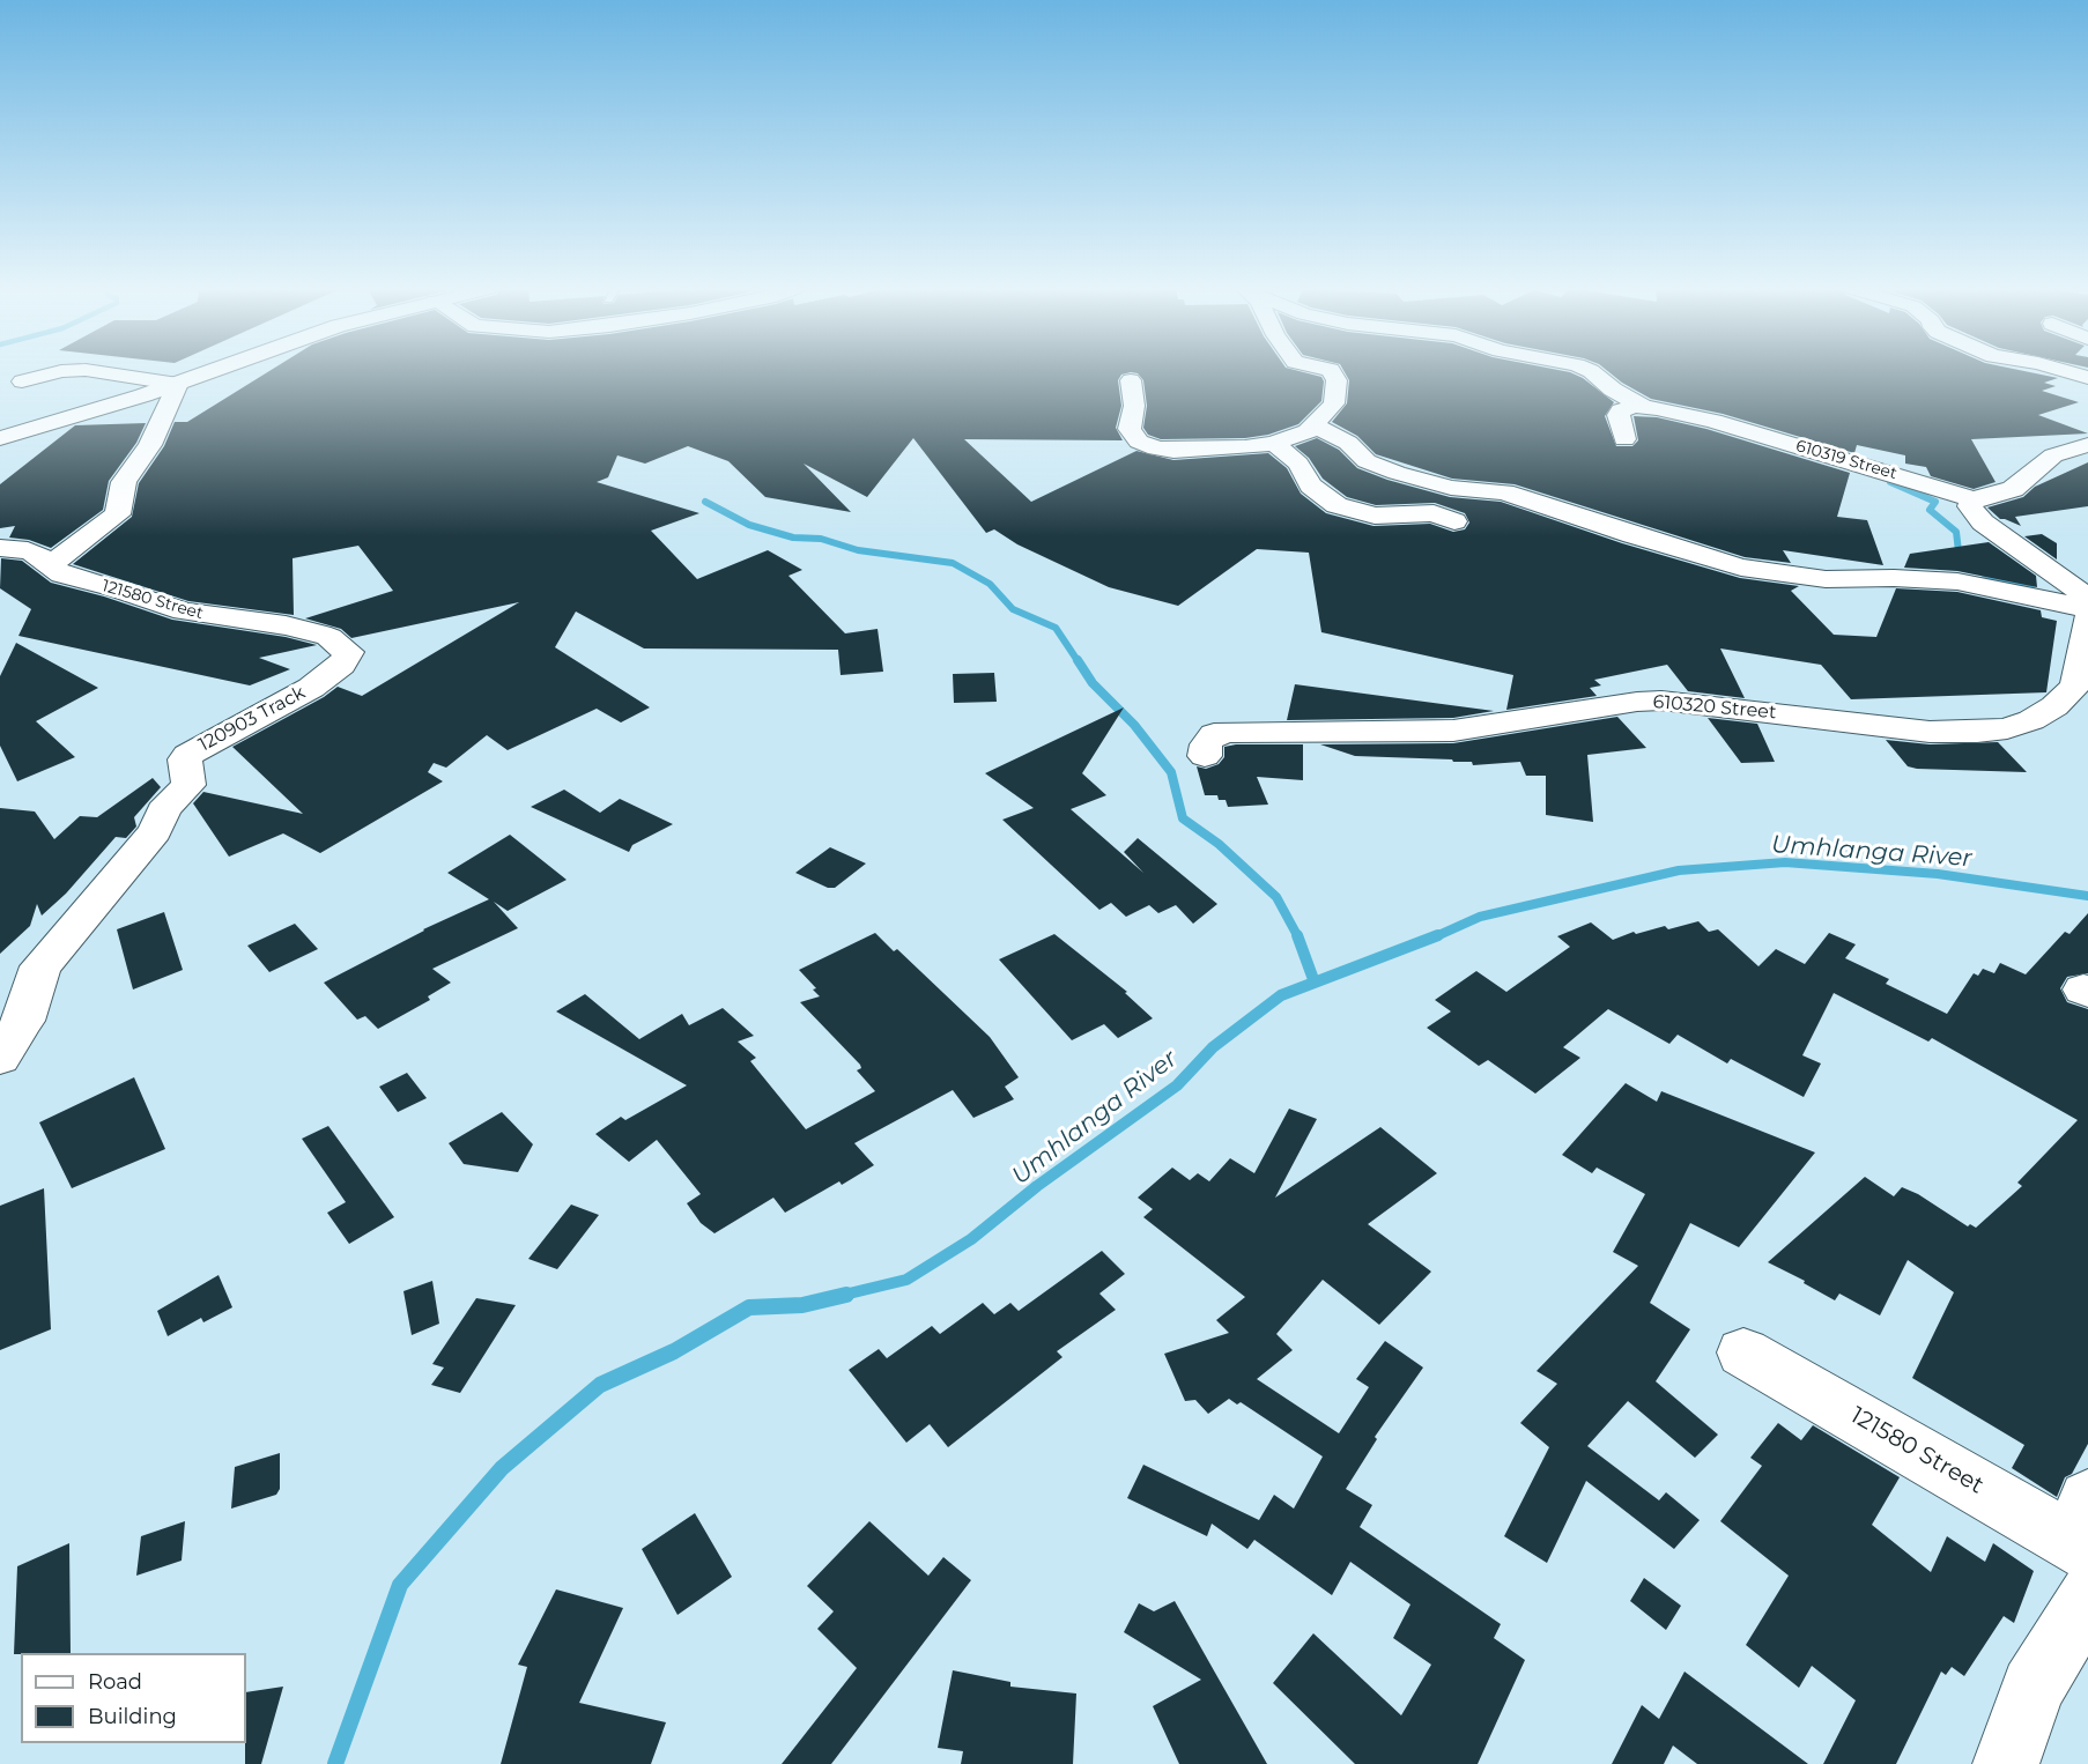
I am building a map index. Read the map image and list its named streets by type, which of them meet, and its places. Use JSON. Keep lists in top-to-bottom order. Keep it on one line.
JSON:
{"streets":{"street":["610319 Street","121580 Street","610320 Street","120903 Track"]},"crossings":[["121580 Street","120903 Track"]],"water":["Umhlanga River"],"legend":["Road","Building"]}
